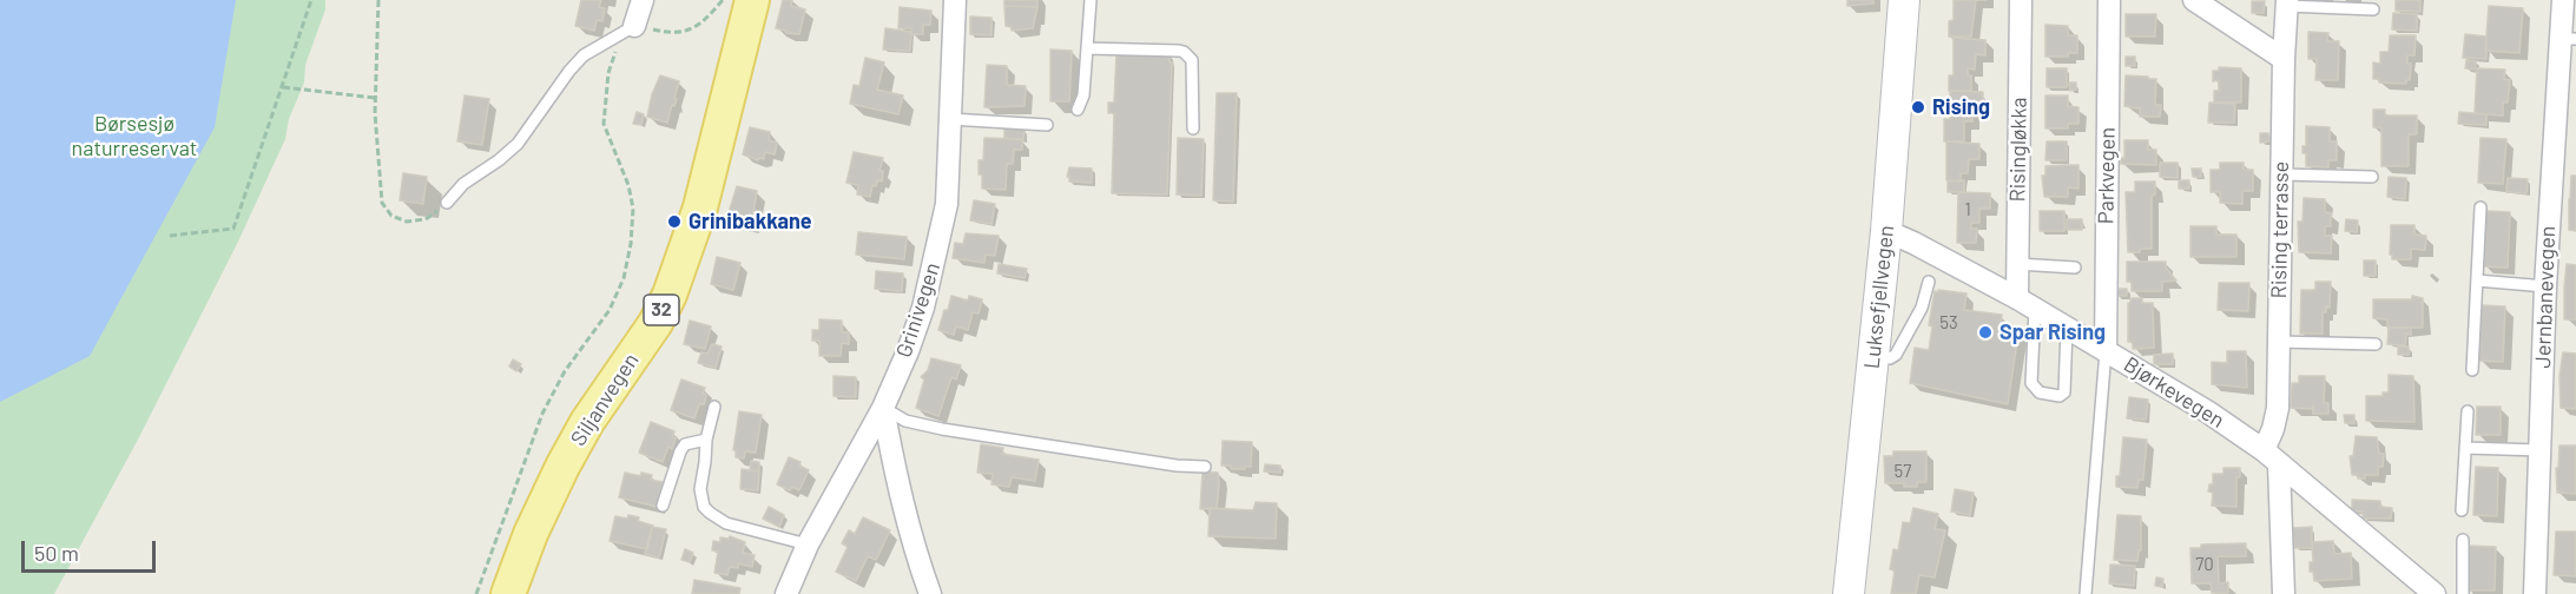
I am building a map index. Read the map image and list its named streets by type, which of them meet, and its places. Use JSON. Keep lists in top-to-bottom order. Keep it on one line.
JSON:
{"streets":{"main road":["Luksefjellvegen","32","Siljanvegen"],"street":["Risingløkka","Parkvegen","Rising terrasse","Jernbanevegen","Grinivegen","Bjørkevegen"]},"crossings":[["Risingløkka","Bjørkevegen"],["Parkvegen","Bjørkevegen"],["Rising terrasse","Bjørkevegen"],["Luksefjellvegen","Bjørkevegen"]],"parks":["Børsesjø naturreservat"],"places":["Rising","Grinibakkane","Spar Rising"],"house_numbers":["1","53","57","70"],"scale_bar":"50 m"}
